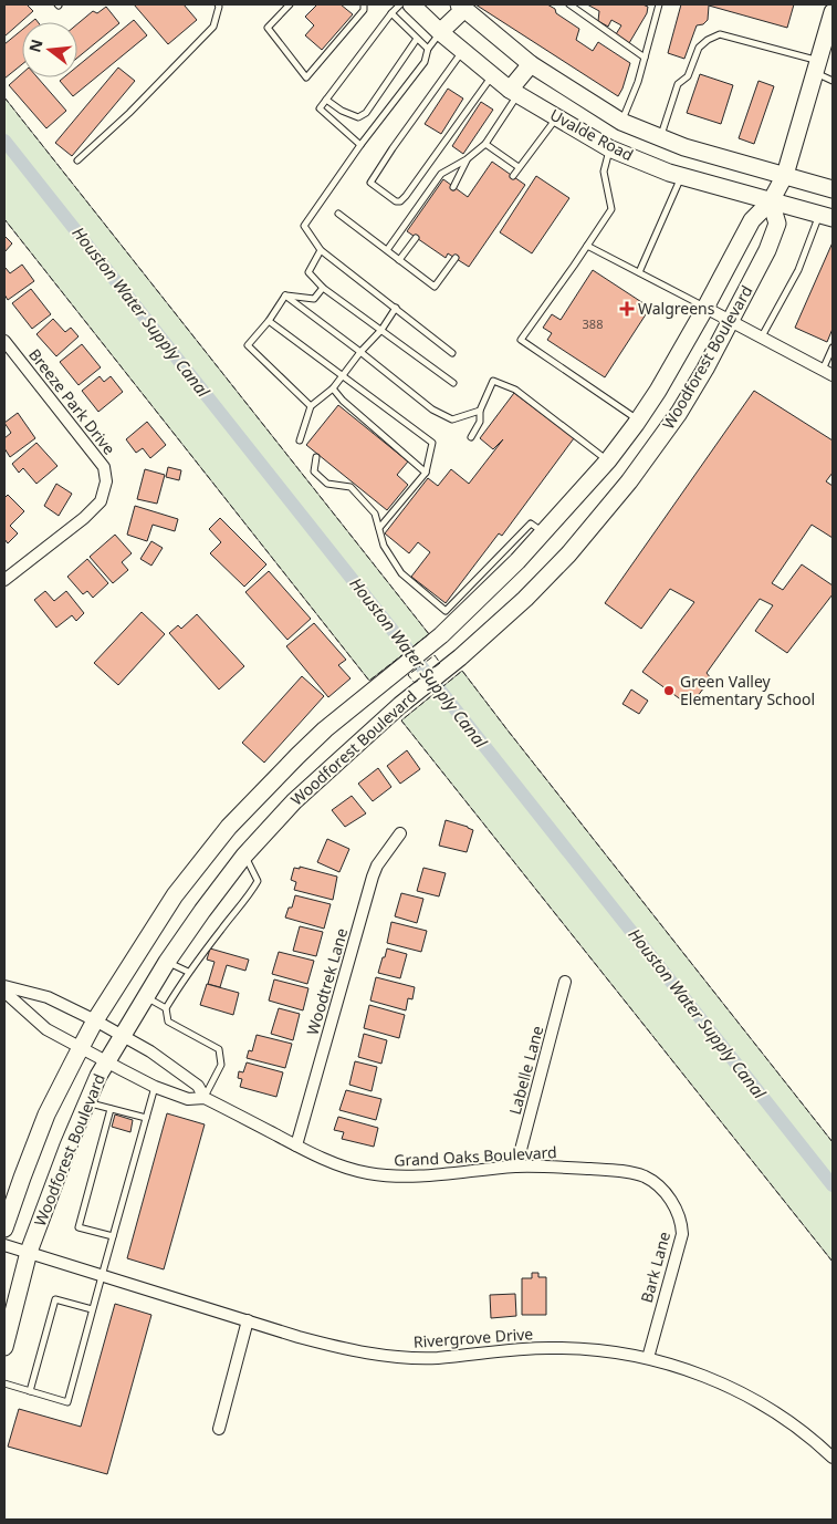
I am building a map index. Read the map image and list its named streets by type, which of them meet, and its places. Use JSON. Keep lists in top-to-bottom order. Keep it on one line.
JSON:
{"streets":{"main road":["Uvalde Road","Woodforest Boulevard"],"street":["Breeze Park Drive","Woodtrek Lane","Labelle Lane","Grand Oaks Boulevard","Bark Lane","Rivergrove Drive"]},"crossings":[["Uvalde Road","Woodforest Boulevard"],["Woodforest Boulevard","Grand Oaks Boulevard"],["Woodforest Boulevard","Rivergrove Drive"],["Woodtrek Lane","Grand Oaks Boulevard"],["Labelle Lane","Grand Oaks Boulevard"],["Grand Oaks Boulevard","Bark Lane"],["Bark Lane","Rivergrove Drive"]],"water":["Houston Water Supply Canal"],"places":{"health":["Walgreens"],"other":["Green Valley Elementary School"]},"house_numbers":["388"],"north":"left"}
